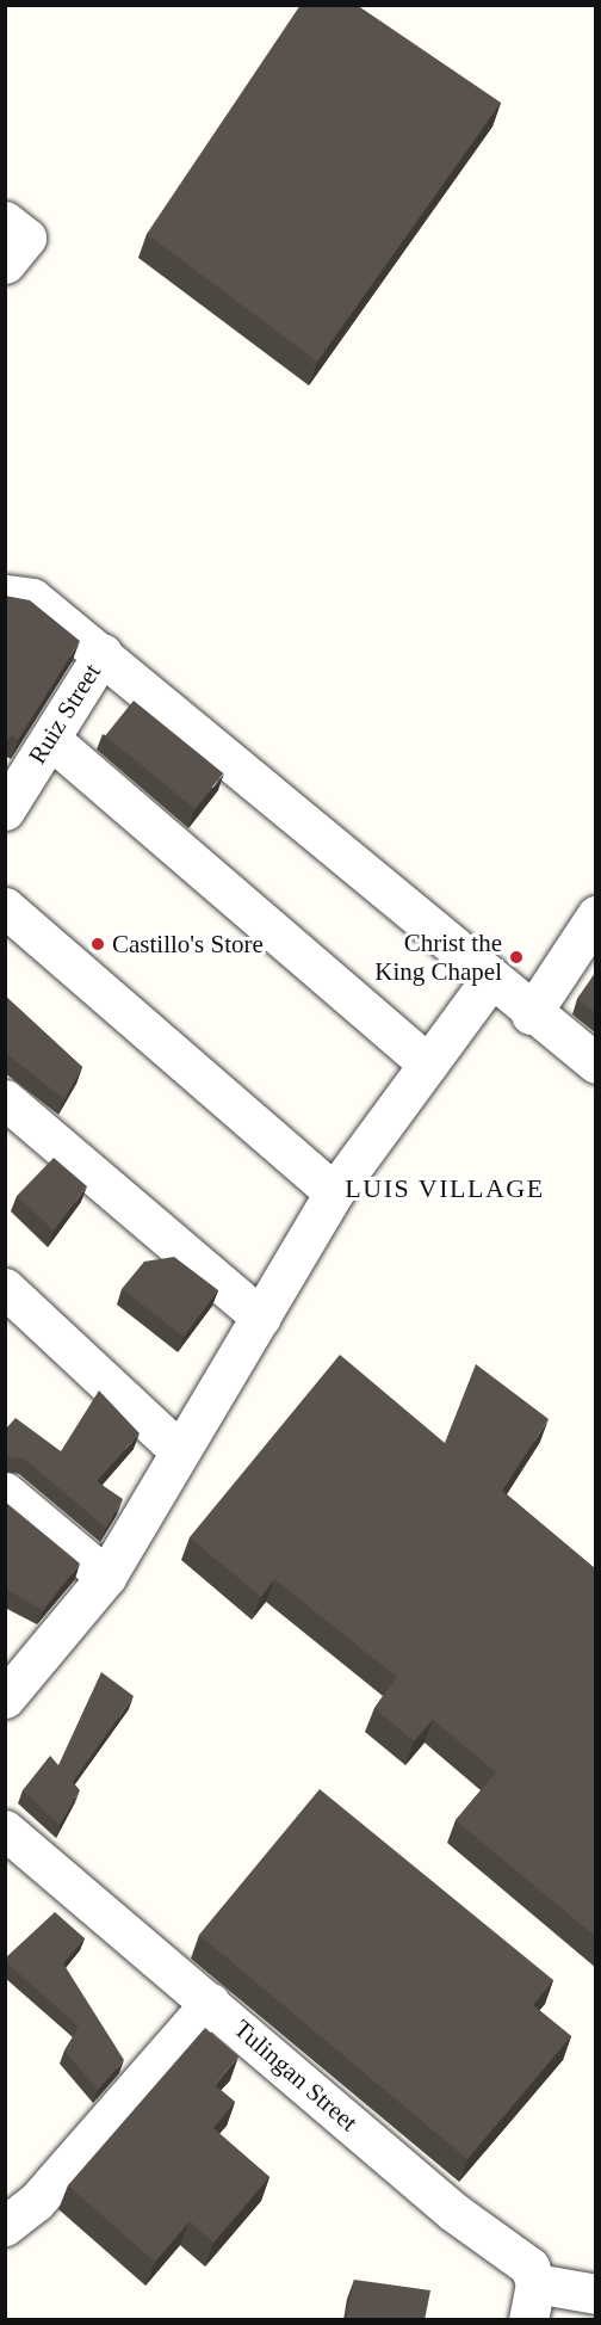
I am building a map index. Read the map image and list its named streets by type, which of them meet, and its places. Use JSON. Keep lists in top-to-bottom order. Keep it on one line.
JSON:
{"streets":{"street":["Ruiz Street","Tulingan Street"]},"districts":["LUIS VILLAGE"],"places":["Castillo's Store","Christ the King Chapel"]}
